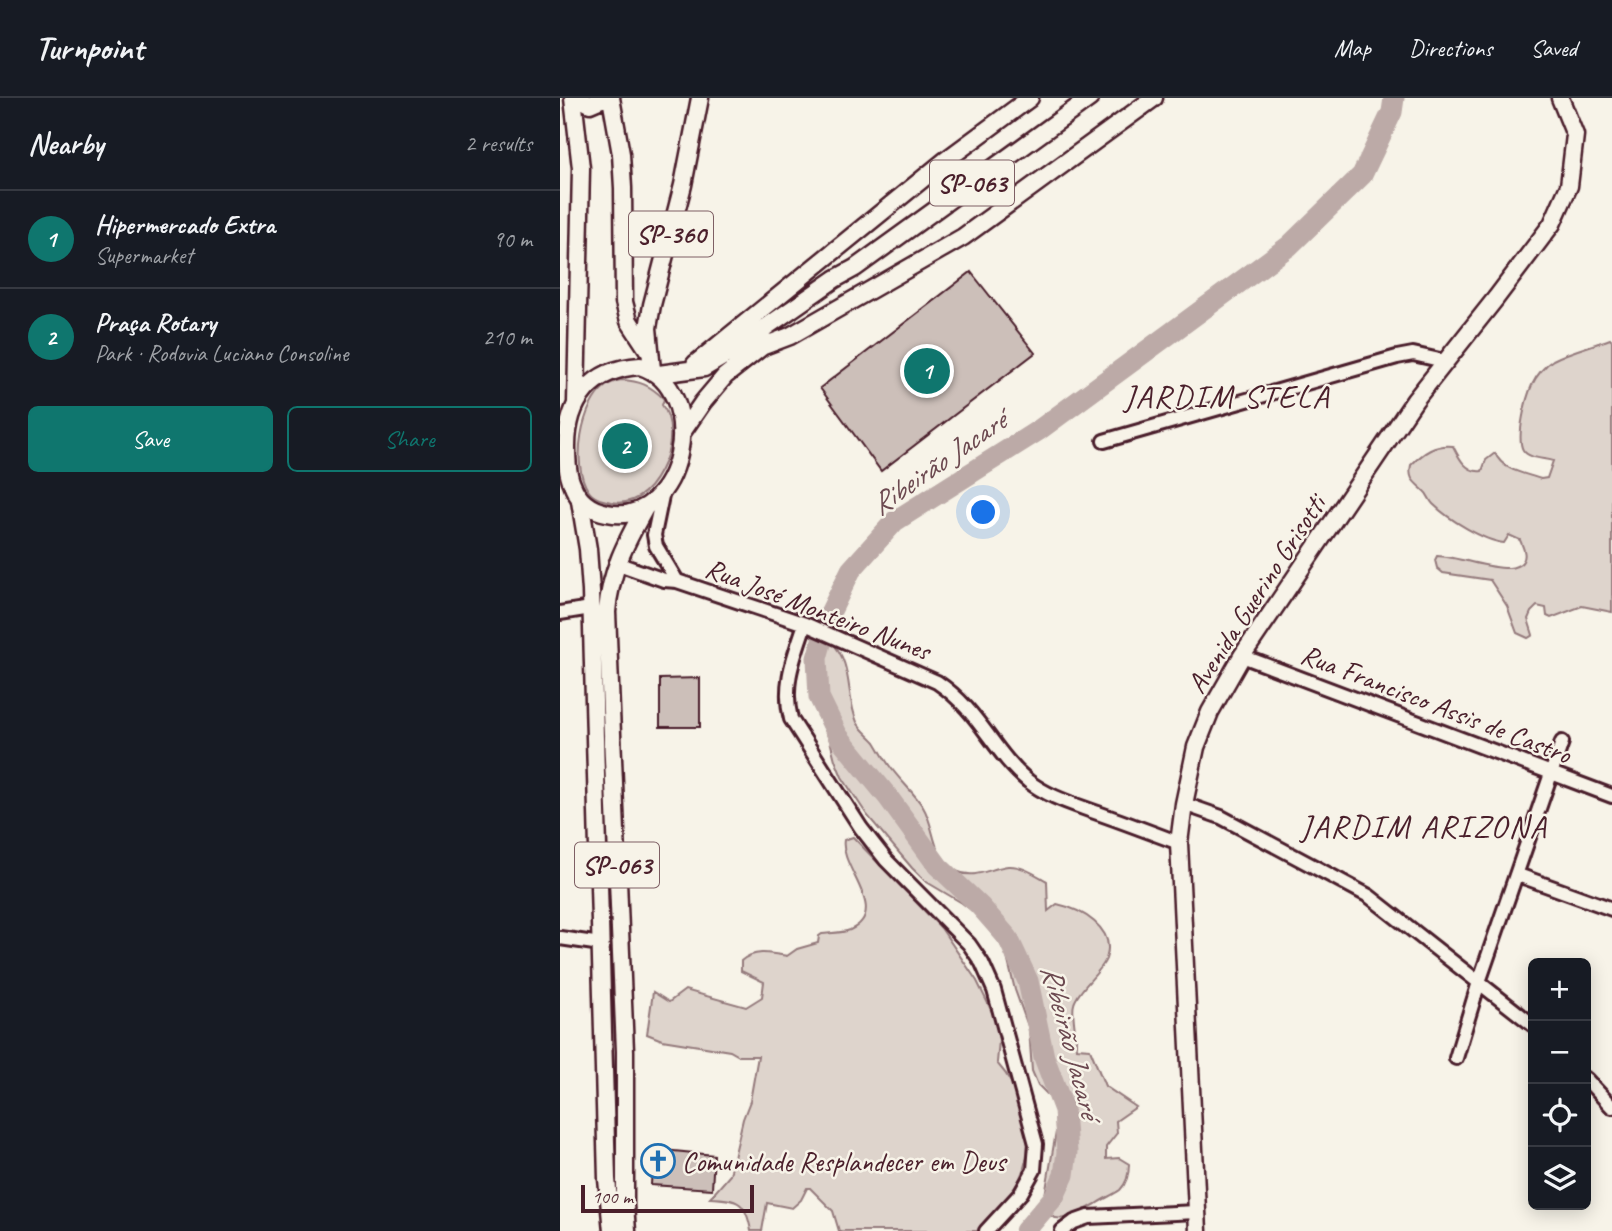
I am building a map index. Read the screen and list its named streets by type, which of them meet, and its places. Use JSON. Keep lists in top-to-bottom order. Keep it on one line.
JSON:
{"streets":{"main road":["SP-063","SP-360","Avenida Guerino Grisotti"],"street":["Rua José Monteiro Nunes","Rua Francisco Assis de Castro"]},"crossings":[["SP-063","SP-360"],["SP-063","Rua José Monteiro Nunes"],["SP-360","Rua José Monteiro Nunes"],["Avenida Guerino Grisotti","Rua José Monteiro Nunes"],["Avenida Guerino Grisotti","Rua Francisco Assis de Castro"]],"districts":["JARDIM STELA","JARDIM ARIZONA"],"water":["Ribeirão Jacaré"],"places":{"church":["Comunidade Resplandecer em Deus"]},"scale_bar":"100 m","page":{"header":"Turnpoint","nav":["Map","Directions","Saved"],"heading":["Nearby","2 results"],"list":[{"mark":"1","name":"Hipermercado Extra","note":"Supermarket","value":"90 m"},{"mark":"2","name":"Praça Rotary","note":"Park · Rodovia Luciano Consoline","value":"210 m"}],"pins":["1","2"],"buttons":["Save","Share"],"map_buttons":["+","−"],"scale":"100 m"}}
